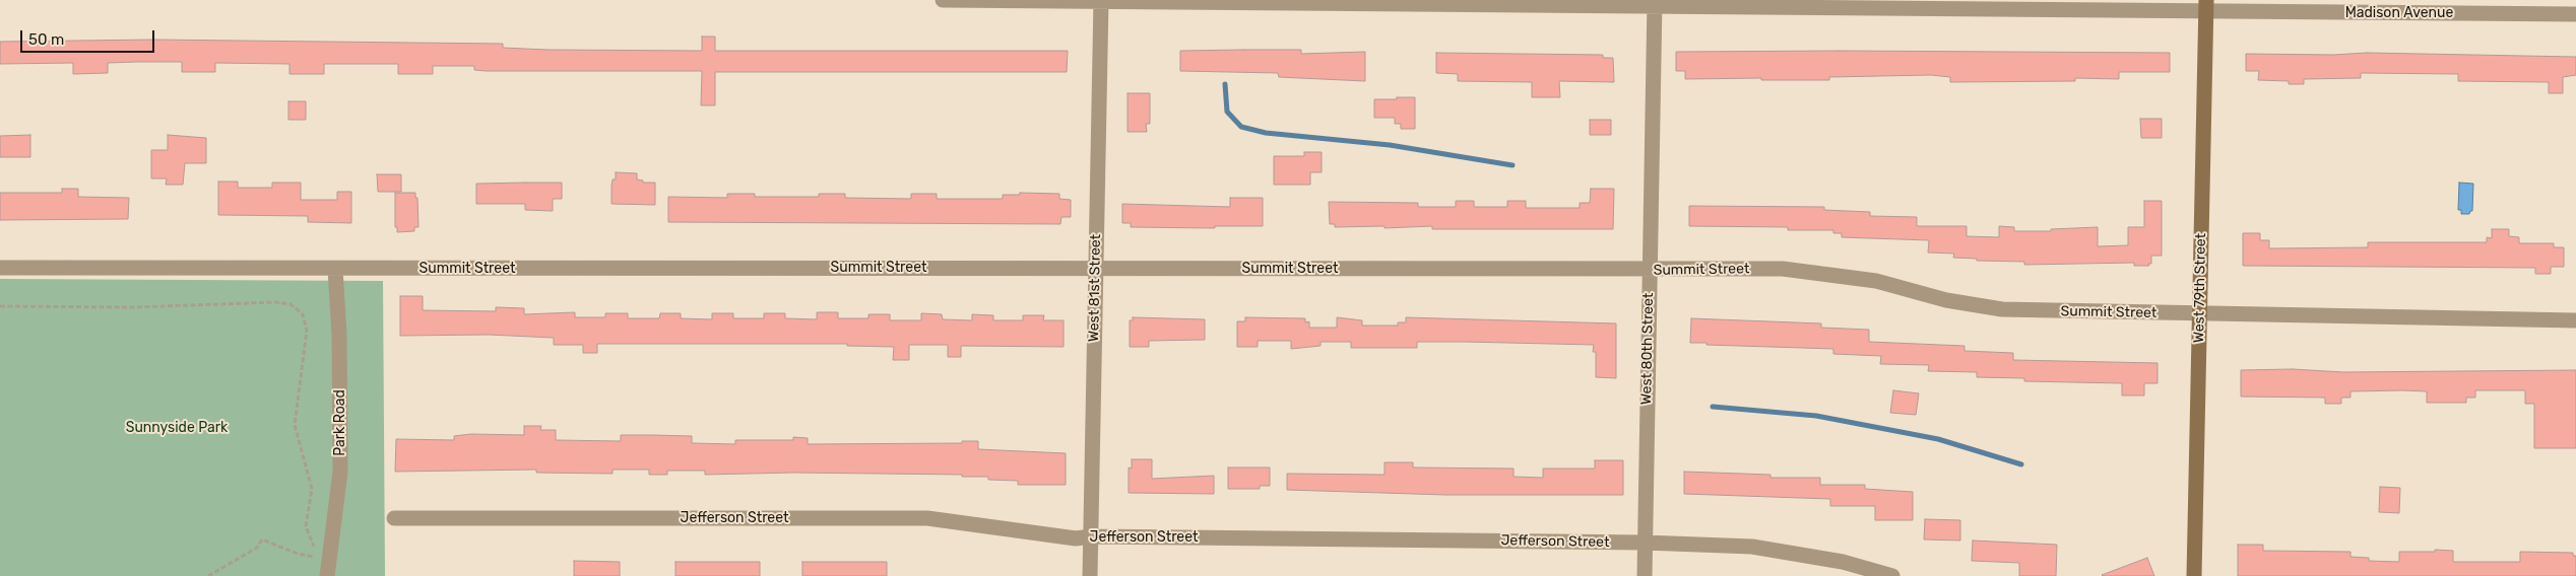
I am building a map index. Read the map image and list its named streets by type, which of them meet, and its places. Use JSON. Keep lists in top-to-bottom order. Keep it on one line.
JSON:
{"streets":{"street":["Madison Avenue","Summit Street","West 81st Street","West 79th Street","West 80th Street","Park Road","Jefferson Street"]},"crossings":[["Madison Avenue","West 81st Street"],["Madison Avenue","West 79th Street"],["Madison Avenue","West 80th Street"],["Summit Street","West 81st Street"],["Summit Street","West 79th Street"],["Summit Street","West 80th Street"],["Summit Street","Park Road"],["West 81st Street","Jefferson Street"],["West 80th Street","Jefferson Street"]],"parks":["Sunnyside Park"],"scale_bar":"50 m"}
